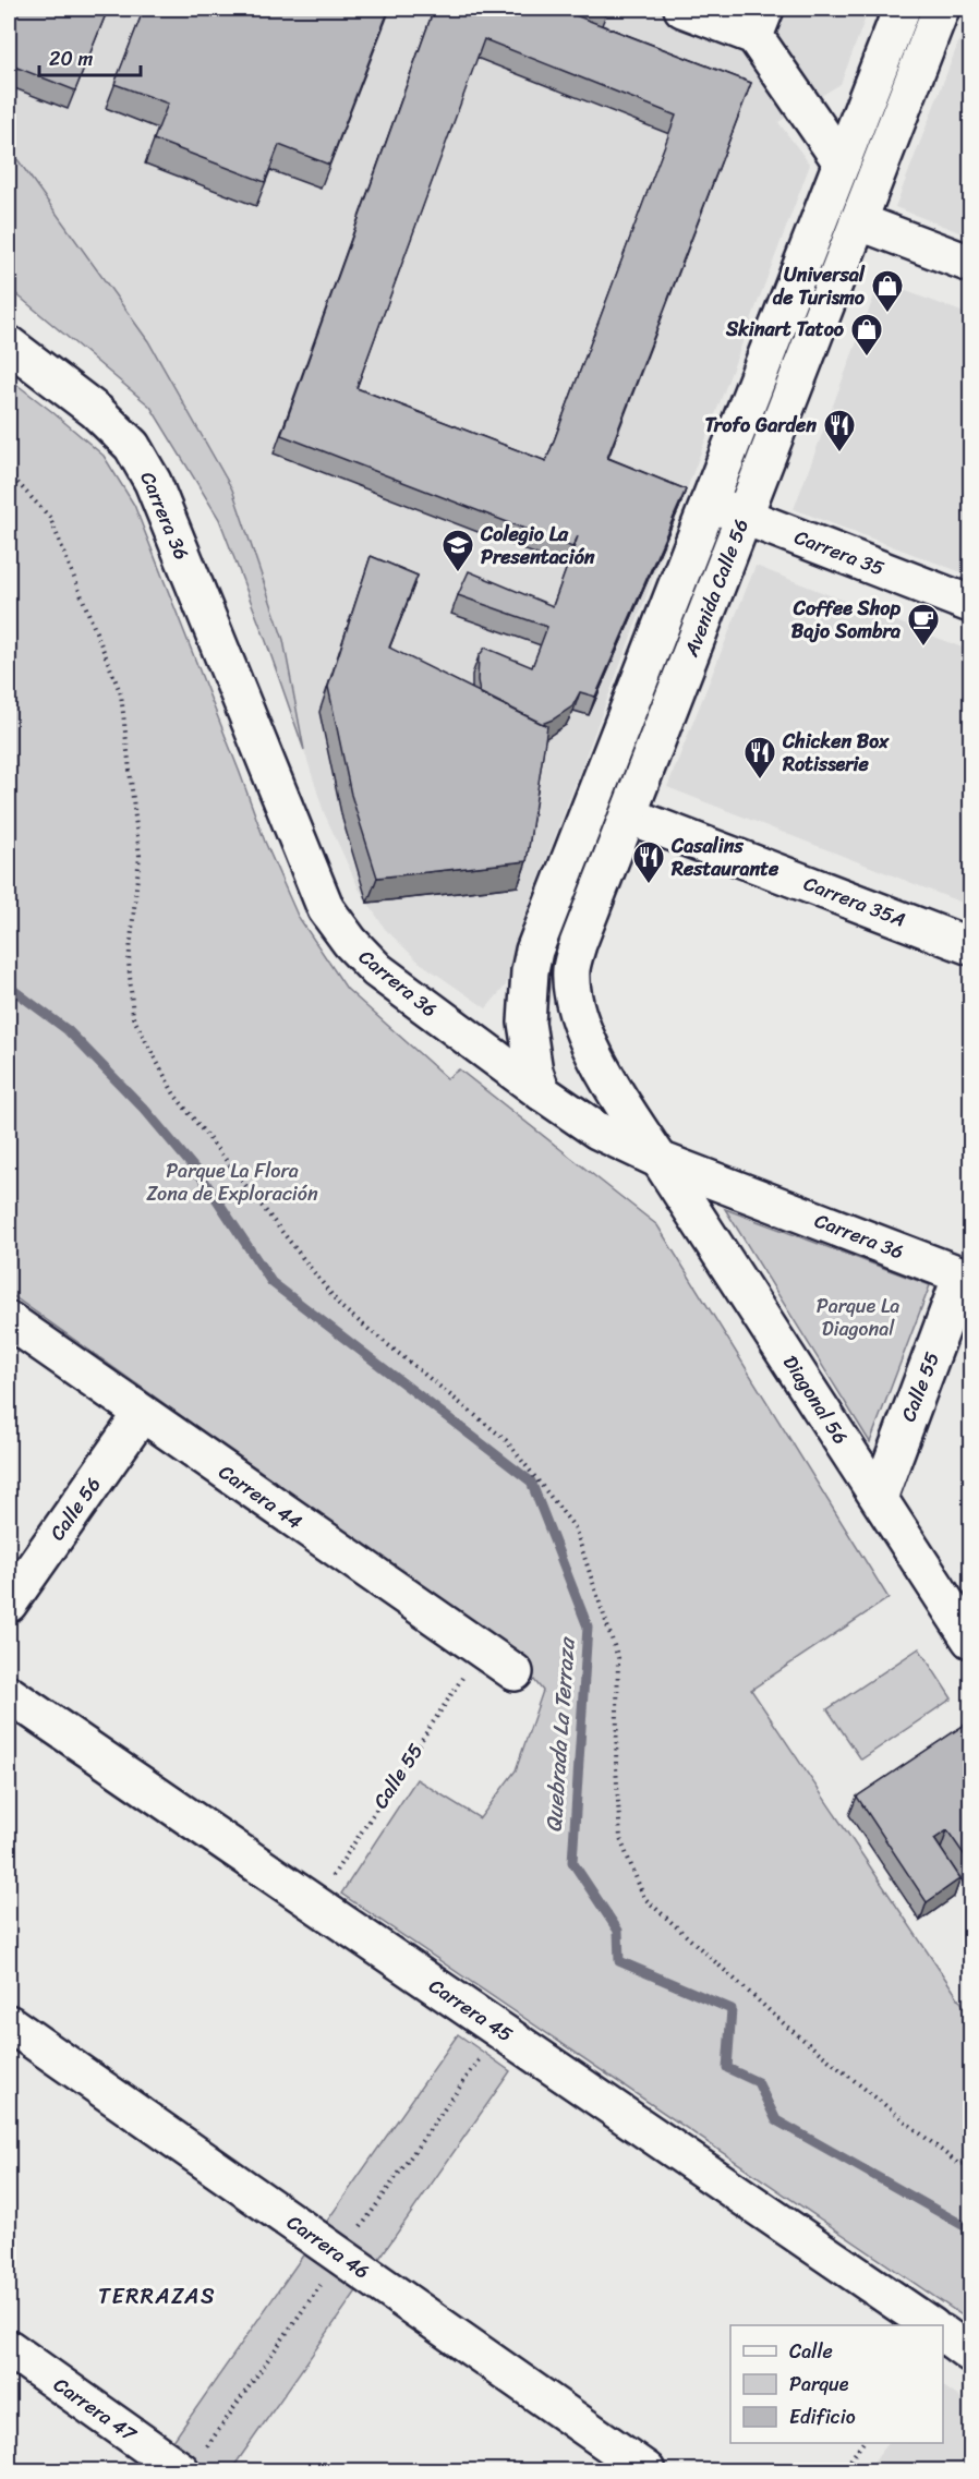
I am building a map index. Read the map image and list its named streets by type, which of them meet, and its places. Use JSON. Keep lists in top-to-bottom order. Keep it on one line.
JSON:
{"streets":{"street":["Carrera 36","Carrera 35","Avenida Calle 56","Carrera 35A","Calle 55","Diagonal 56","Carrera 44","Calle 56","Carrera 45","Carrera 46","Carrera 47"]},"crossings":[["Carrera 36","Avenida Calle 56"],["Carrera 36","Calle 55"],["Carrera 36","Diagonal 56"],["Carrera 35","Avenida Calle 56"],["Avenida Calle 56","Carrera 35A"],["Avenida Calle 56","Diagonal 56"],["Calle 55","Diagonal 56"],["Calle 55","Carrera 44"],["Calle 55","Carrera 45"],["Carrera 44","Calle 56"]],"districts":["TERRAZAS"],"water":["Quebrada La Terraza"],"parks":["Parque La Flora Zona de Exploración","Parque La Diagonal"],"places":{"shop":["Universal de Turismo","Skinart Tatoo"],"restaurant":["Trofo Garden","Chicken Box Rotisserie","Casalins Restaurante"],"school or university":["Colegio La Presentación"],"cafe":["Coffee Shop Bajo Sombra"]},"legend":["Calle","Parque","Edificio"],"scale_bar":"20 m"}
